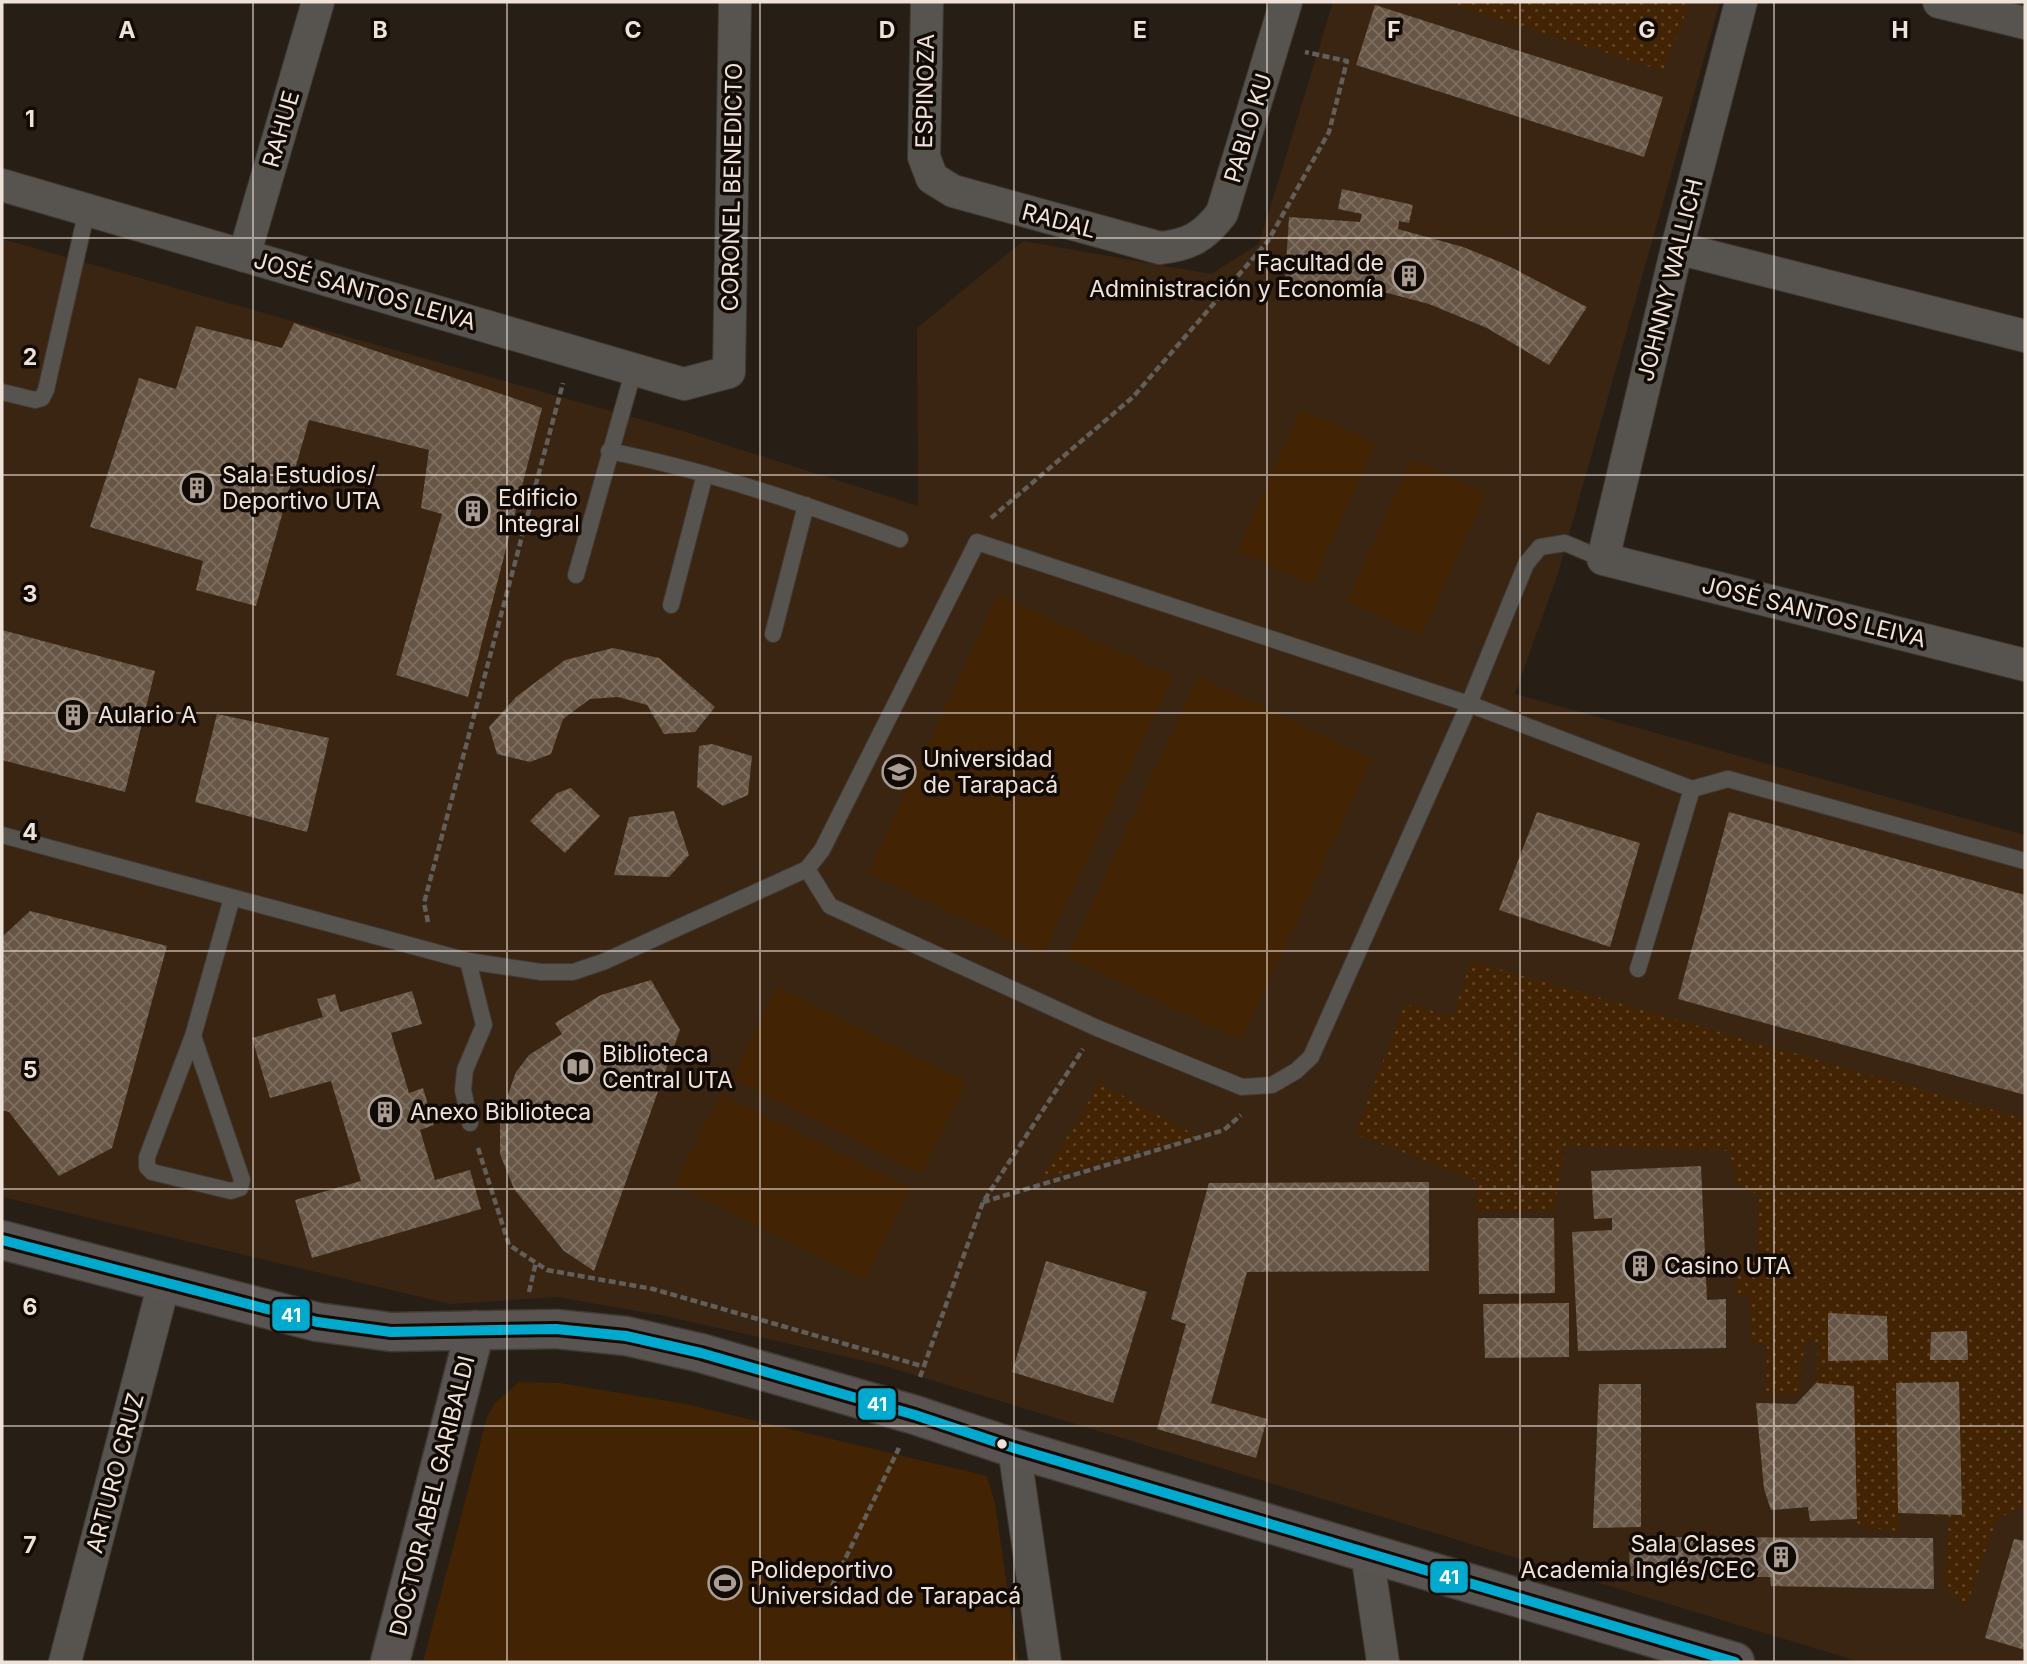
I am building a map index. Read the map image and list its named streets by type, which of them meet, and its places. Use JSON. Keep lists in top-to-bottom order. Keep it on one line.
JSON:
{"streets":{"street":["ESPINOZA","PABLO KU","RAHUE","CORONEL BENEDICTO","RADAL","JOHNNY WALLICH","JOSÉ SANTOS LEIVA","ARTURO CRUZ","DOCTOR ABEL GARIBALDI"]},"crossings":[["ESPINOZA","RADAL"],["PABLO KU","RADAL"],["RAHUE","JOSÉ SANTOS LEIVA"],["CORONEL BENEDICTO","JOSÉ SANTOS LEIVA"],["JOHNNY WALLICH","JOSÉ SANTOS LEIVA"]],"places":{"building":["Facultad de Administración y Economía","Sala Estudios/ Deportivo UTA","Edificio Integral","Aulario A","Anexo Biblioteca","Casino UTA","Sala Clases Academia Inglés/CEC"],"school or university":["Universidad de Tarapacá"],"library":["Biblioteca Central UTA"],"sports":["Polideportivo Universidad de Tarapacá"]},"lines":["transit line 41"],"grid":{"columns":["A","B","C","D","E","F","G","H"],"rows":["1","2","3","4","5","6","7"]}}
